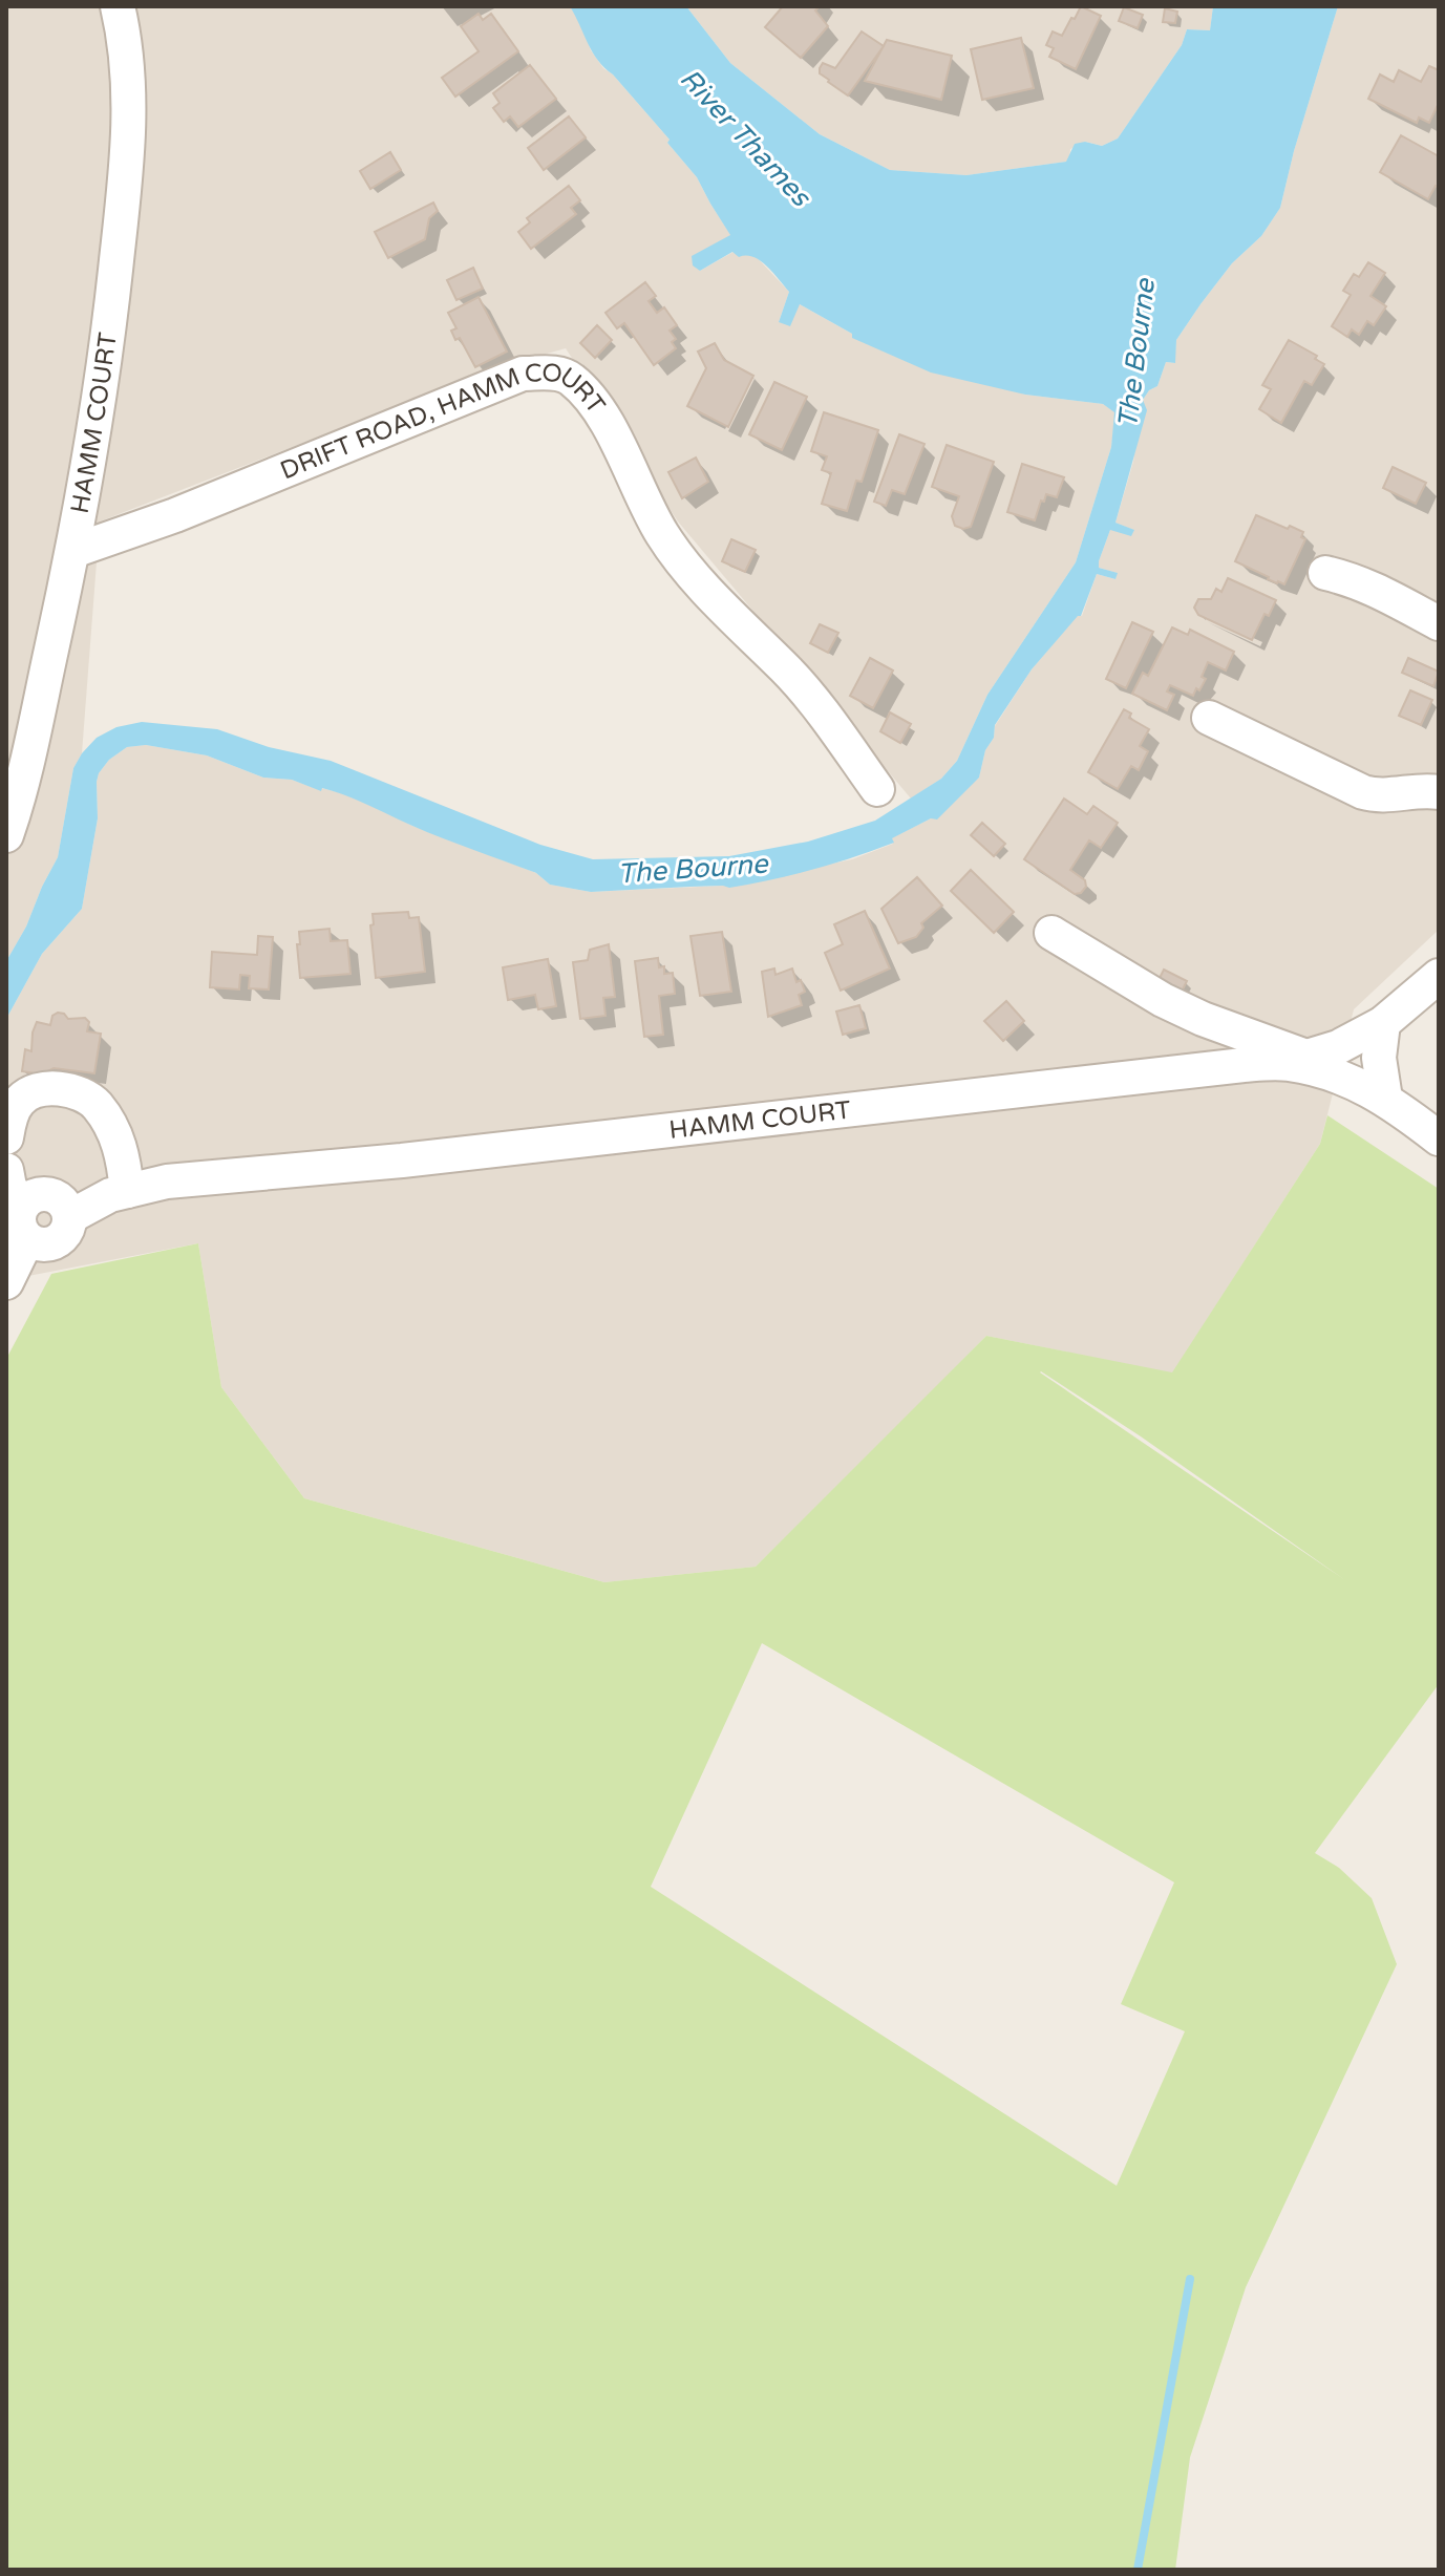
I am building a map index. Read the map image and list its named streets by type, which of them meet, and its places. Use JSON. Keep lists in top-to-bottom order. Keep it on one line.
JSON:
{"streets":{"street":["HAMM COURT","DRIFT ROAD, HAMM COURT"]},"crossings":[["HAMM COURT","DRIFT ROAD, HAMM COURT"]],"water":["River Thames","The Bourne"]}
